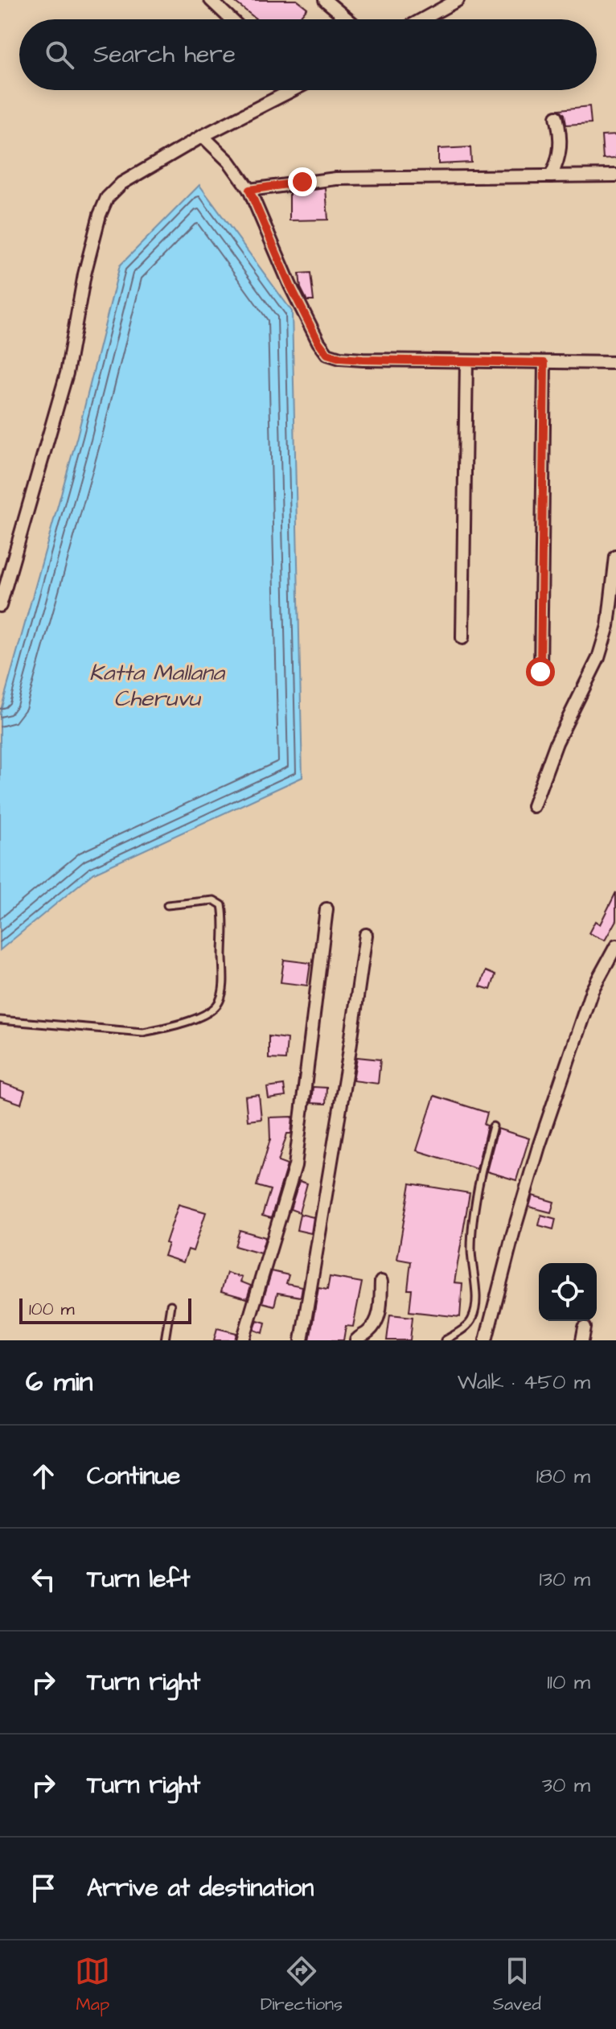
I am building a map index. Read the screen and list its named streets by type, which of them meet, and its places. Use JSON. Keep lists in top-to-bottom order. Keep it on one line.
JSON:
{"water":["Katta Mallana Cheruvu"],"scale_bar":"100 m","page":{"search":"Search here","scale":"100 m","heading":["6 min","Walk · 450 m"],"list":[["Continue","180 m"],["Turn left","130 m"],["Turn right","110 m"],["Turn right","30 m"],"Arrive at destination"],"nav":["Map","Directions","Saved"]}}
